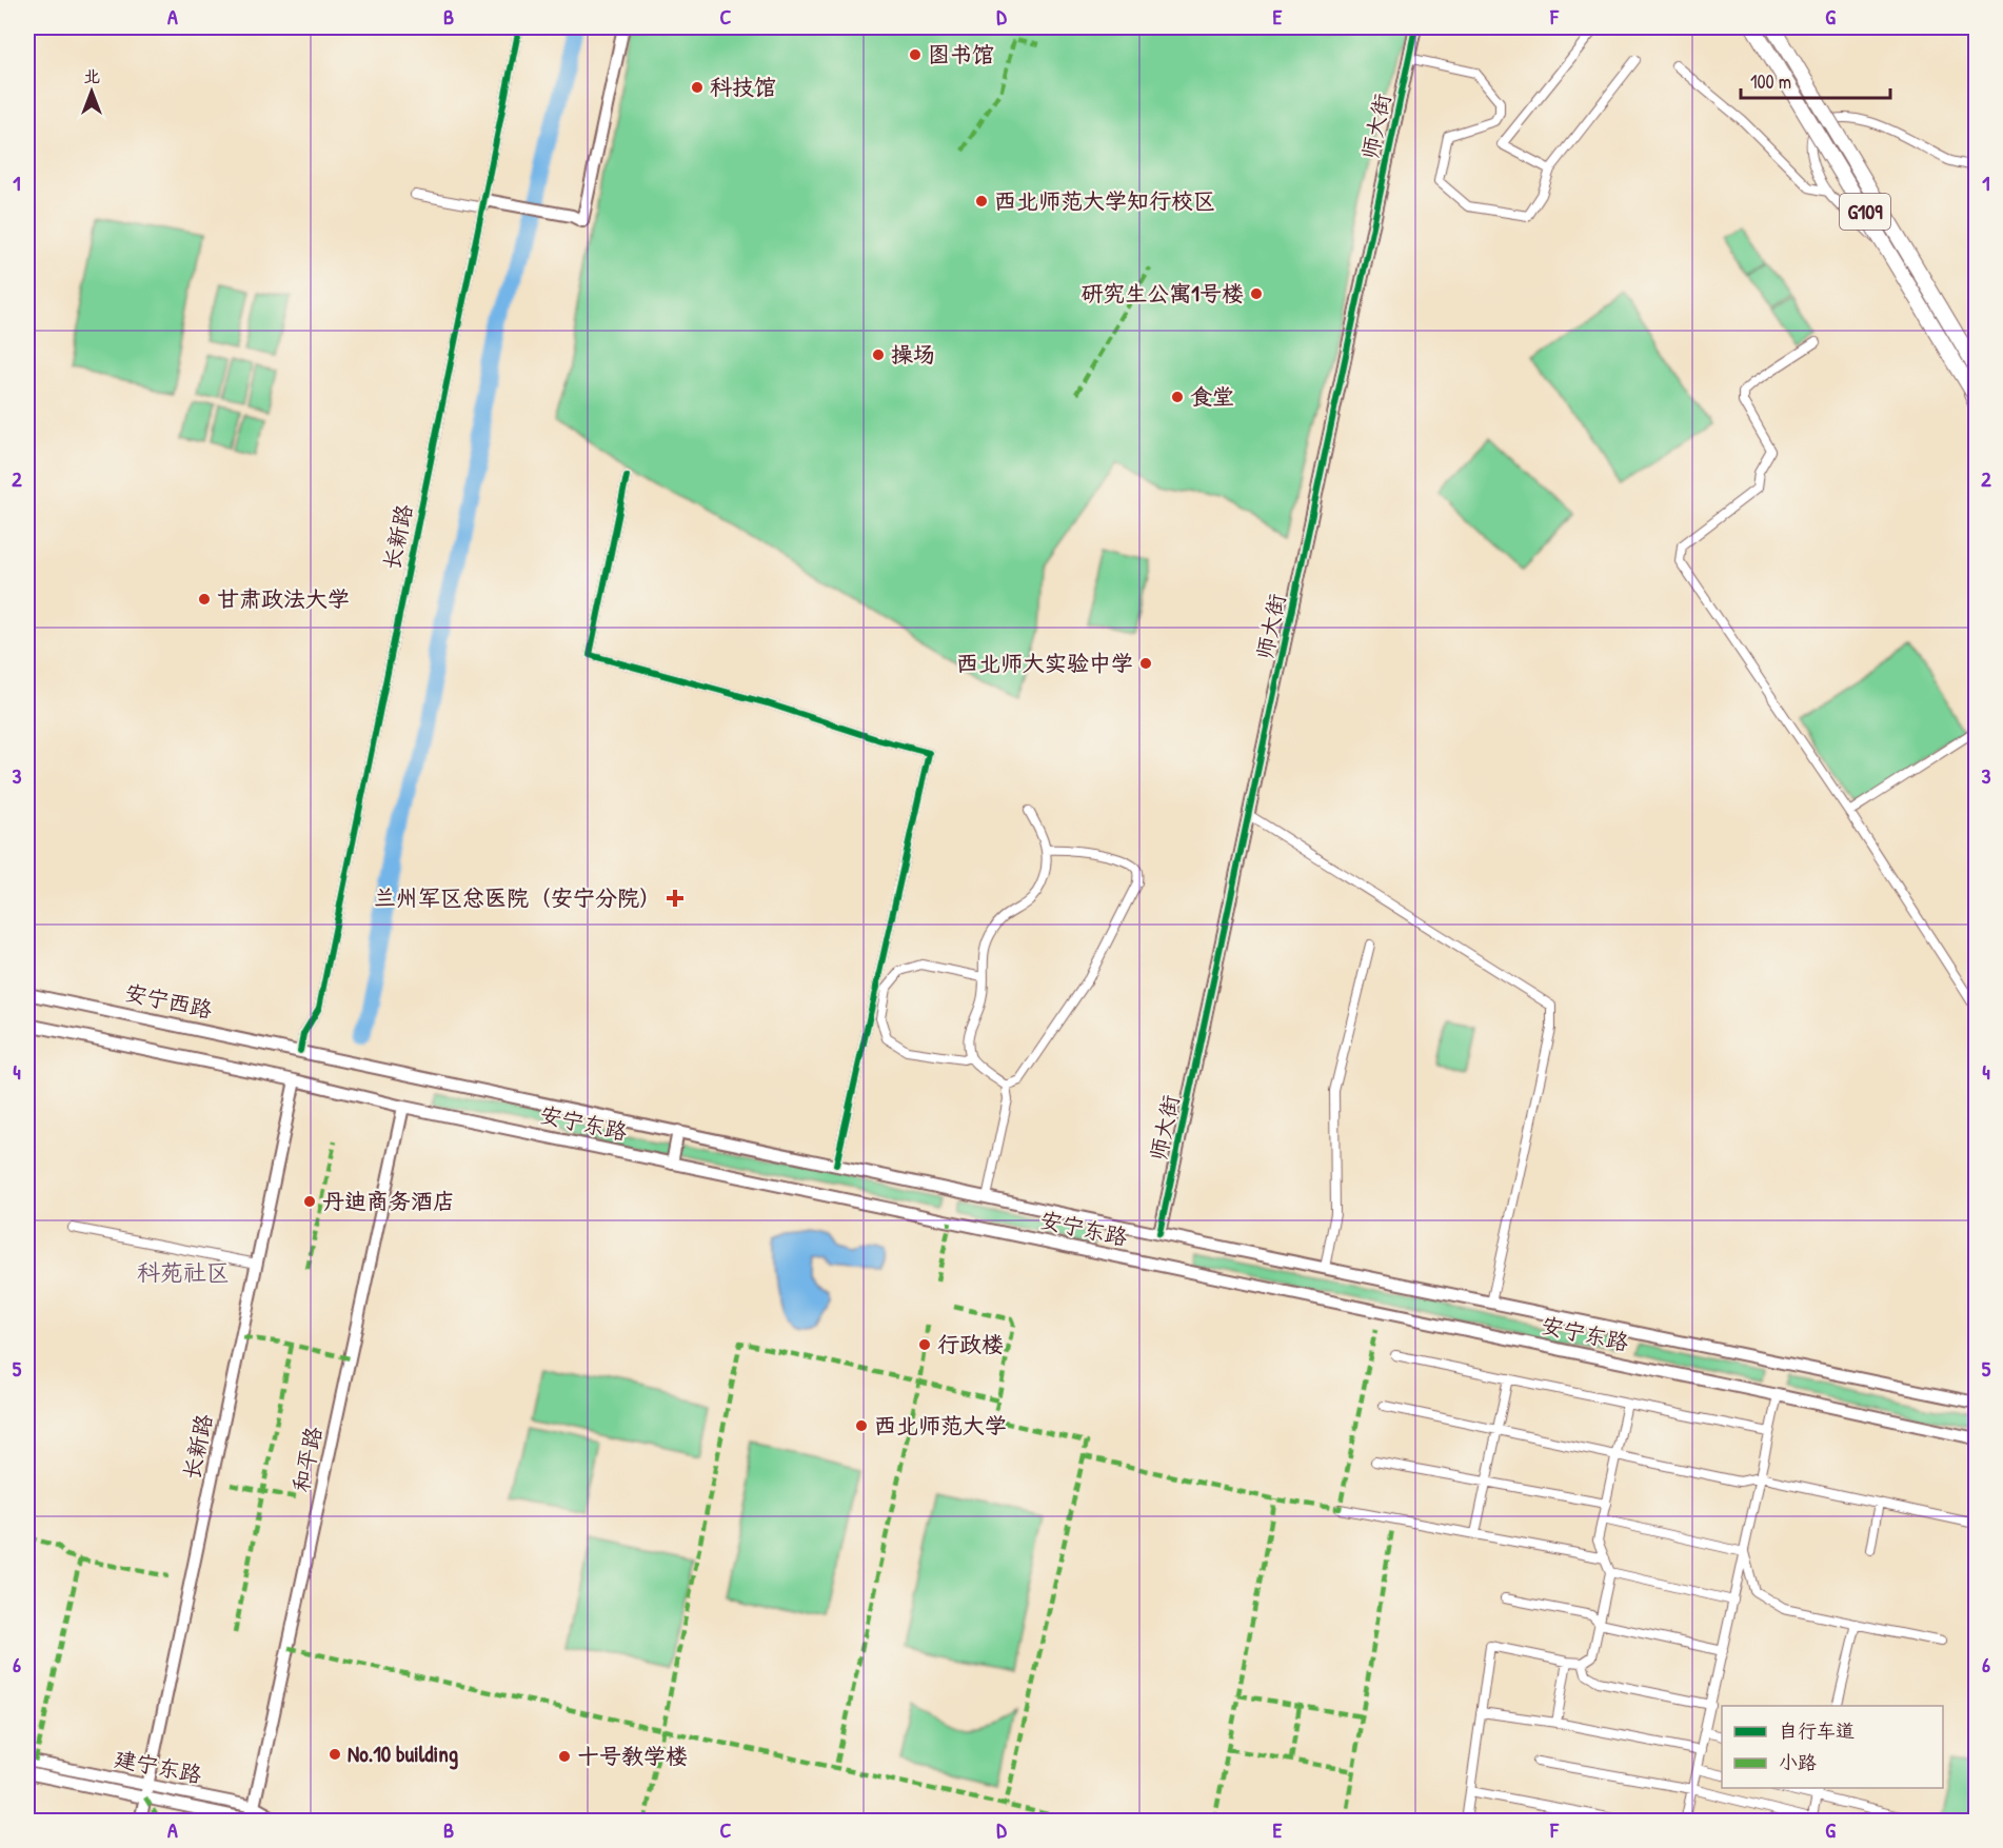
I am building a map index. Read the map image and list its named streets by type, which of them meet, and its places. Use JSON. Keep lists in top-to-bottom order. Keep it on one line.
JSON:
{"streets":{"highway":["G109"],"main road":["师大街","长新路","安宁西路","安宁东路","和平路","建宁东路"]},"crossings":[["师大街","安宁东路"],["长新路","安宁西路"],["长新路","安宁东路"],["长新路","建宁东路"],["安宁西路","安宁东路"],["安宁东路","和平路"],["和平路","建宁东路"]],"districts":["科苑社区"],"places":{"other":["图书馆","科技馆","西北师范大学知行校区","研究生公寓1号楼","操场","食堂","甘肃政法大学","西北师大实验中学","丹迪商务酒店","行政楼","西北师范大学","No.10 building","十号教学楼"],"health":["兰州军区总医院（安宁分院）"]},"legend":["自行车道","小路"],"scale_bar":"100 m","north":"top","grid":{"columns":["A","B","C","D","E","F","G"],"rows":["1","2","3","4","5","6"]}}
